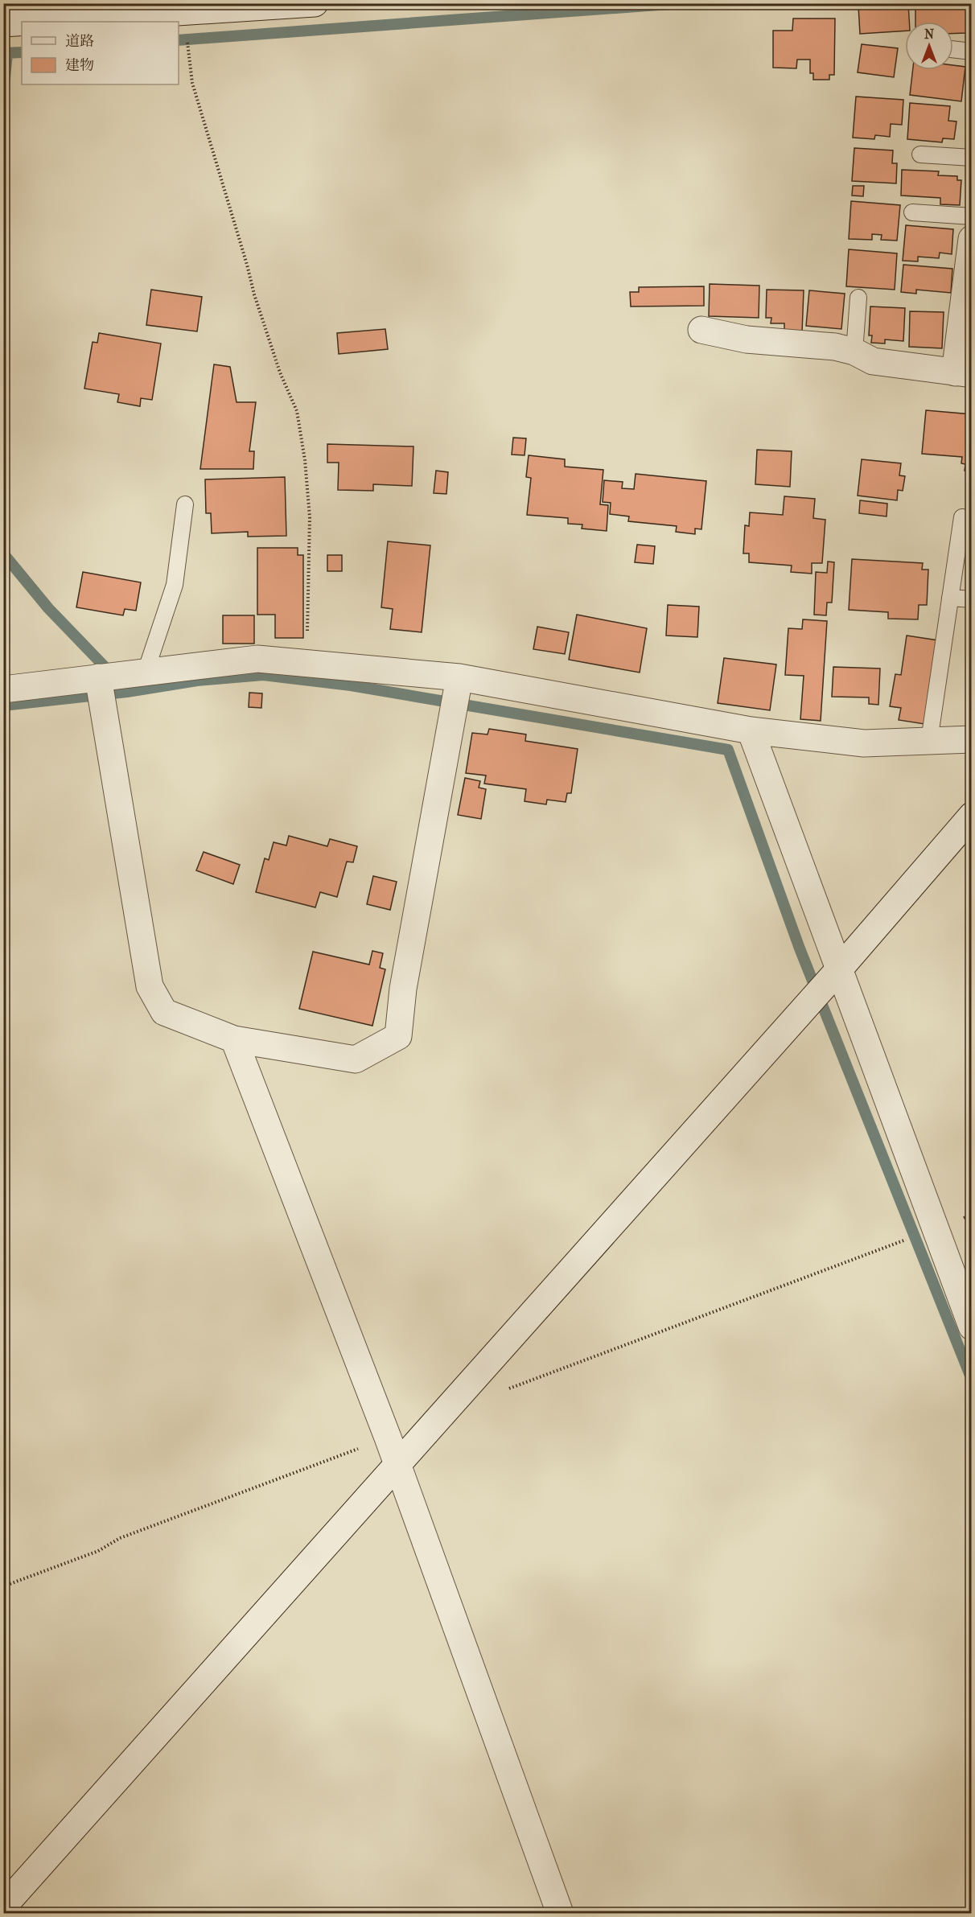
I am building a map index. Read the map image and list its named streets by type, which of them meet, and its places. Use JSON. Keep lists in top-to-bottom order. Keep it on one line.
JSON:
{"legend":["道路","建物"],"north":"top"}
